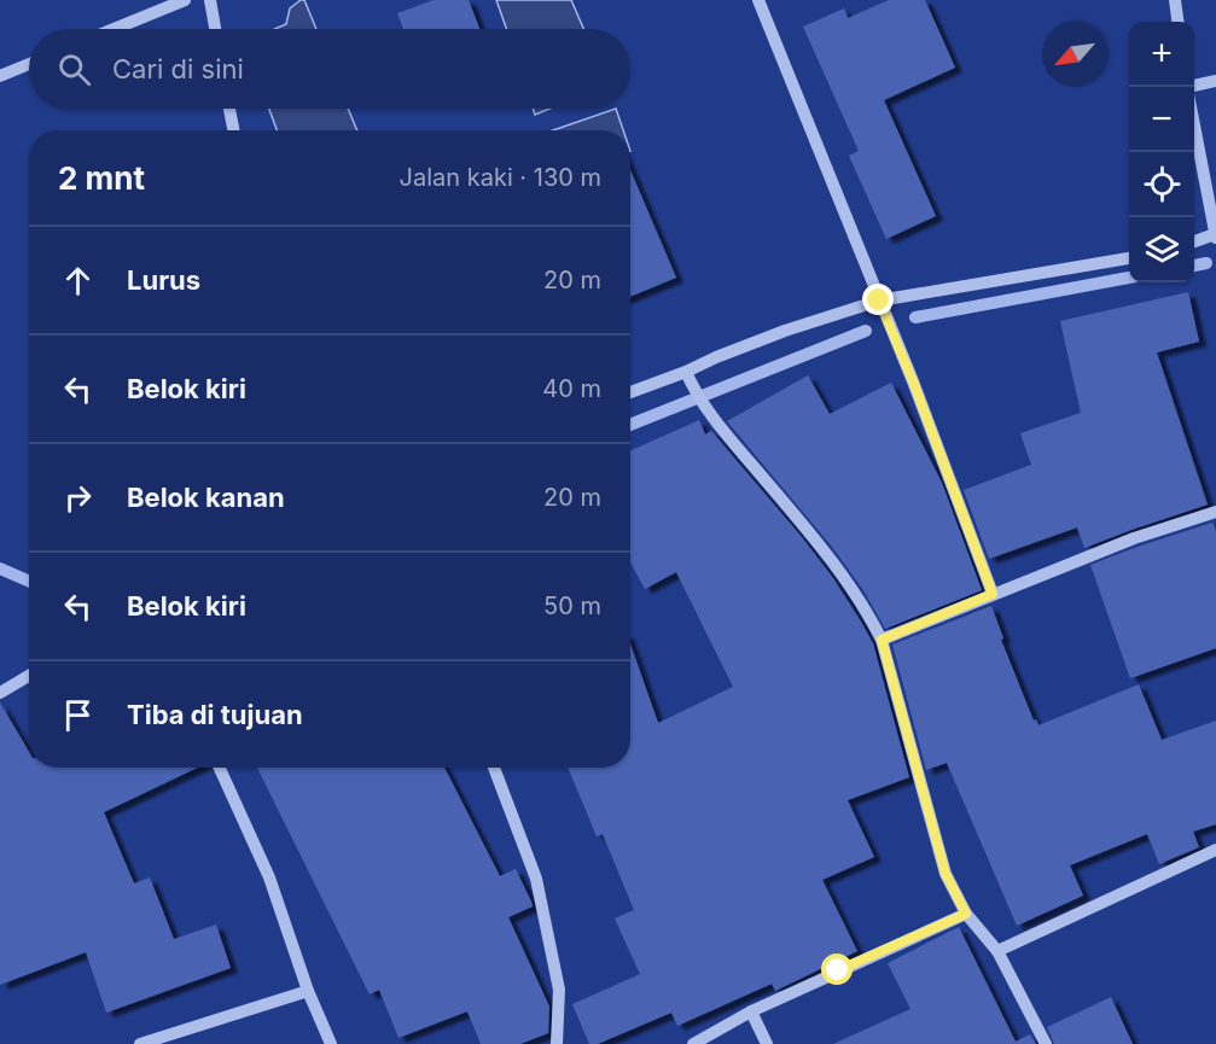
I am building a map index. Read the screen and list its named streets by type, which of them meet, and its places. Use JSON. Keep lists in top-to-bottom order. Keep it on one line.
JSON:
{"north":"bottom left","page":{"map_buttons":["+","−"],"search":"Cari di sini","heading":["2 mnt","Jalan kaki · 130 m"],"list":[["Lurus","20 m"],["Belok kiri","40 m"],["Belok kanan","20 m"],["Belok kiri","50 m"],"Tiba di tujuan"]}}
